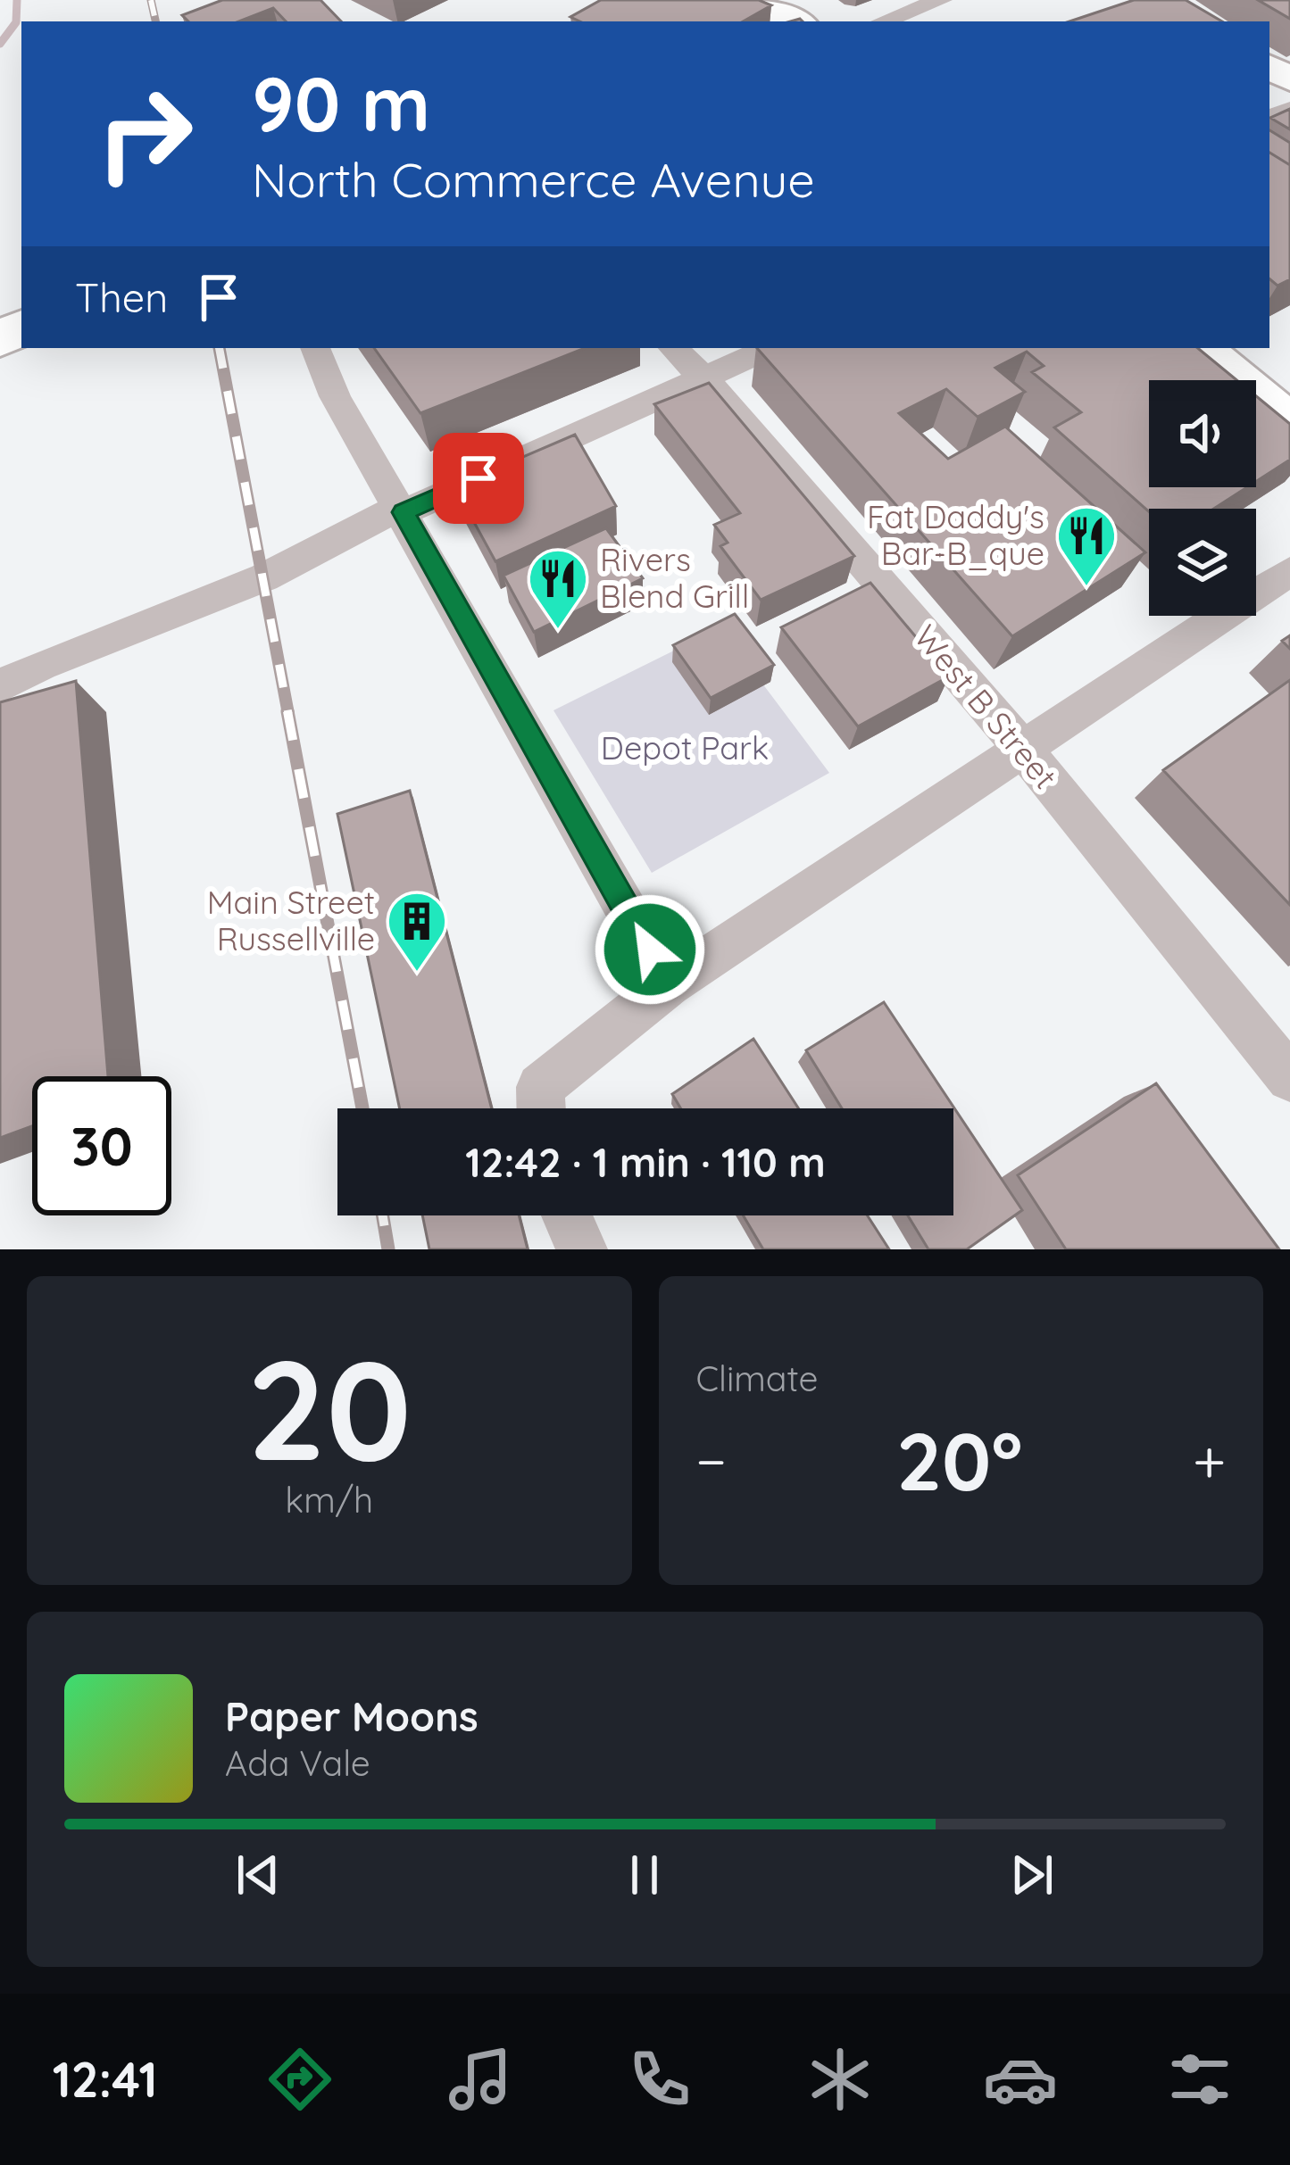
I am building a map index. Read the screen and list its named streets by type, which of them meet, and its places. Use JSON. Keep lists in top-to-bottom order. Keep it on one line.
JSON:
{"streets":{"street":["West B Street"]},"parks":["Depot Park"],"places":{"restaurant":["Fat Daddy's Bar-B_que","Rivers Blend Grill"],"building":["Main Street Russellville"]},"page":{"turn":["90 m","North Commerce Avenue"],"then":"Then","limit":"30","trip":"12:42 · 1 min · 110 m","tile":[["20","km/h"],"Climate"],"heat":["−","20°","+"],"song":["Paper Moons","Ada Vale"],"tabs":"12:41"}}
